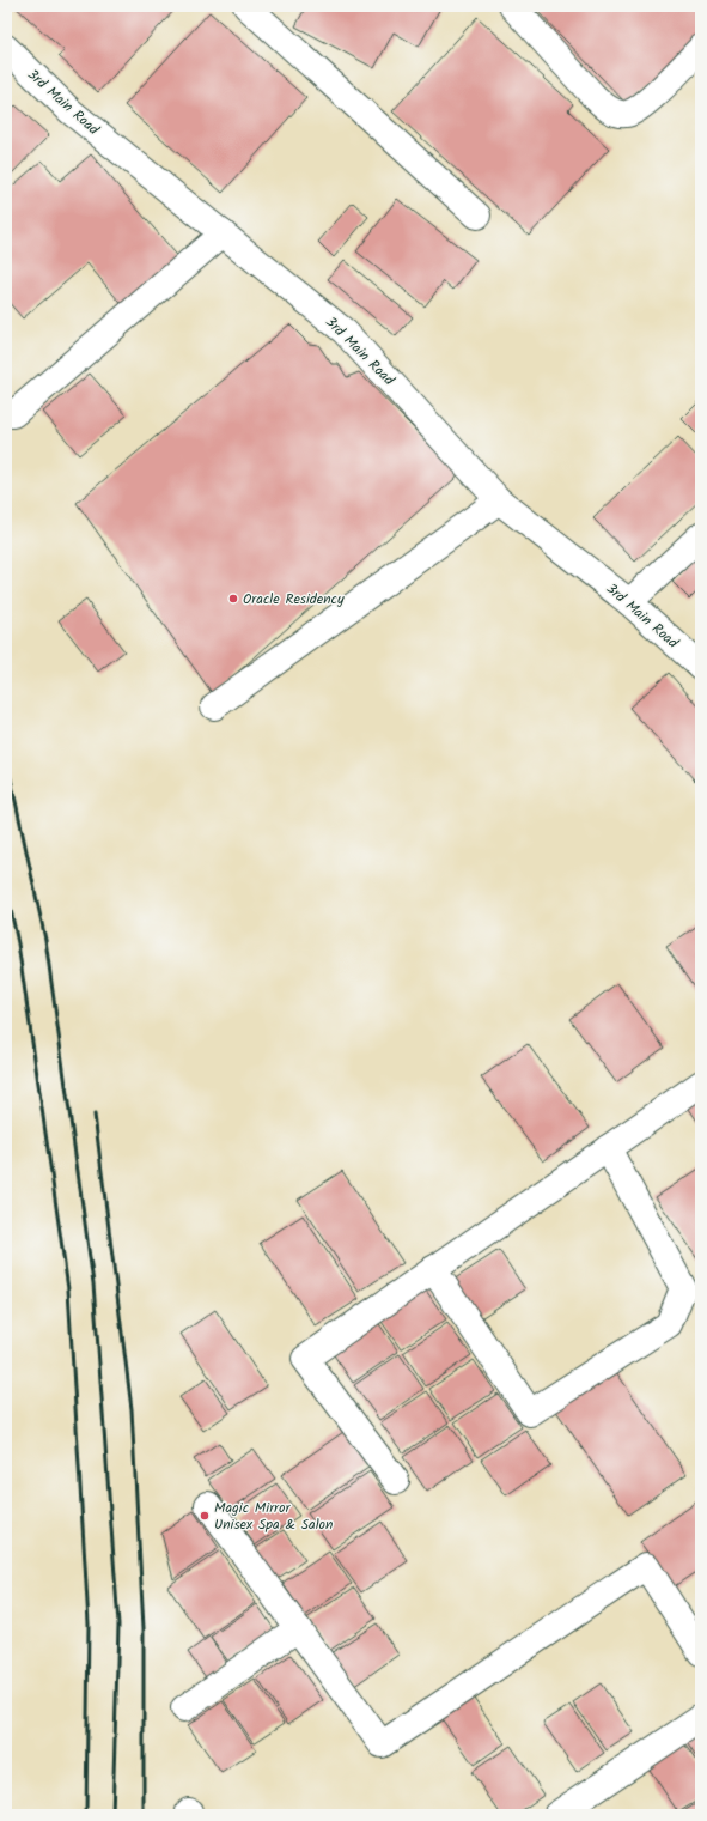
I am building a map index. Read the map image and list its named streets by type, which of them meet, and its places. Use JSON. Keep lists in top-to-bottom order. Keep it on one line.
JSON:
{"streets":{"street":["3rd Main Road"]},"places":["Oracle Residency","Magic Mirror Unisex Spa & Salon"]}
